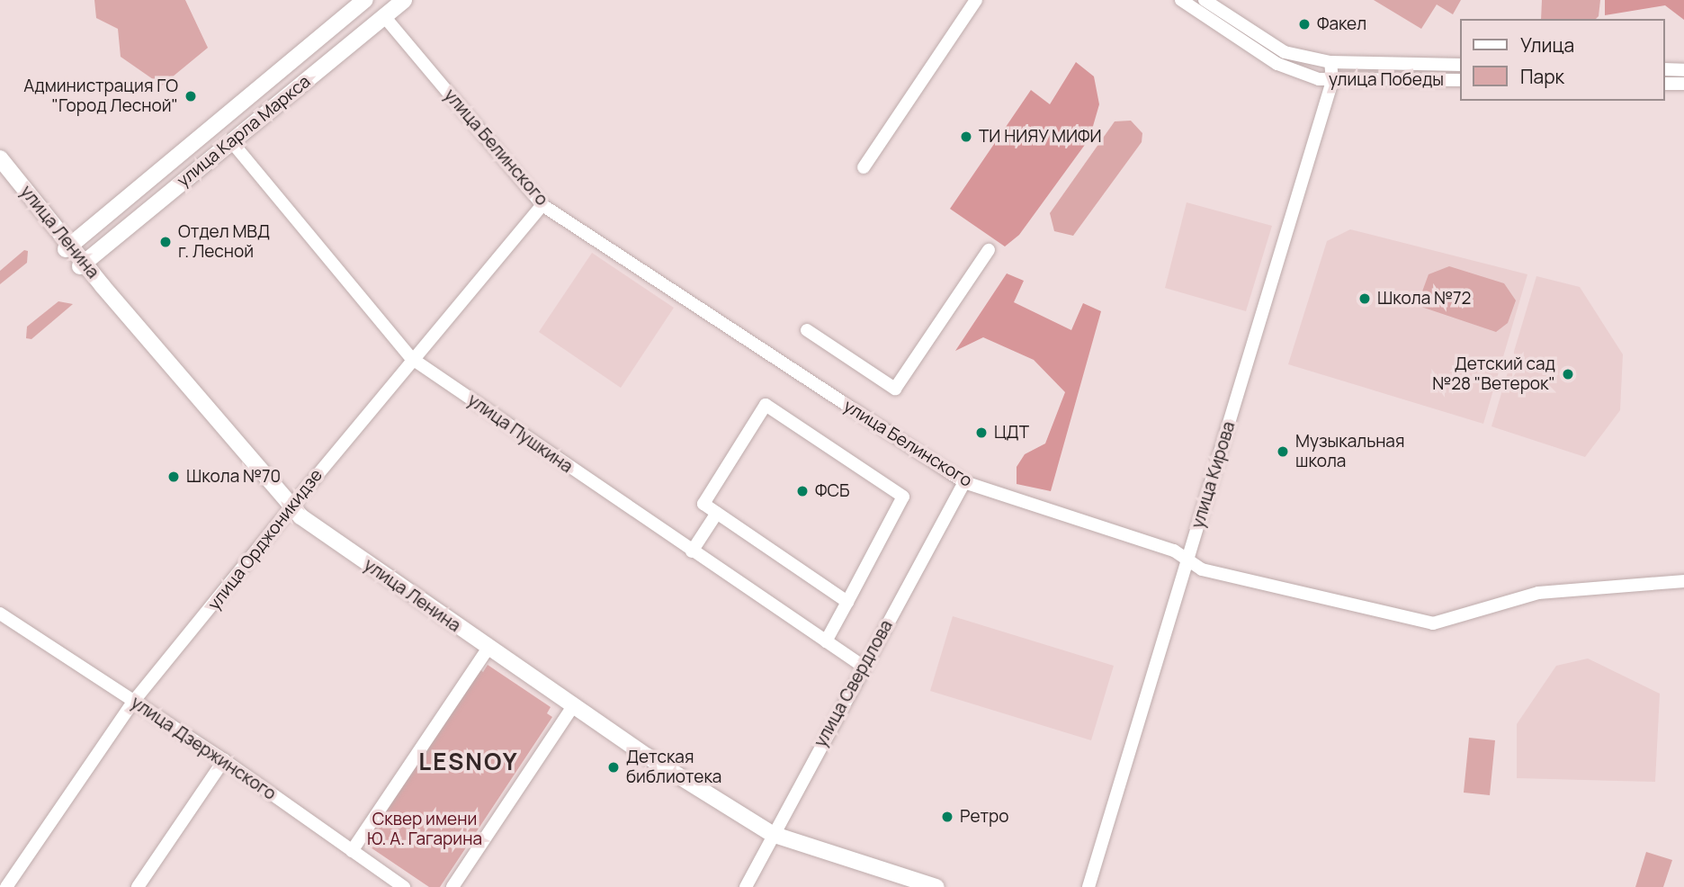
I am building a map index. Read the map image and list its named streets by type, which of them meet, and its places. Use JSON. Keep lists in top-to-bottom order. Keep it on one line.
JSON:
{"streets":{"main road":["улица Карла Маркса","улица Белинского","улица Ленина"],"street":["улица Победы","улица Пушкина","улица Кирова","улица Орджоникидзе","улица Свердлова","улица Дзержинского"]},"crossings":[["улица Победы","улица Кирова"],["улица Карла Маркса","улица Белинского"],["улица Карла Маркса","улица Ленина"],["улица Карла Маркса","улица Пушкина"],["улица Белинского","улица Кирова"],["улица Белинского","улица Орджоникидзе"],["улица Белинского","улица Свердлова"],["улица Ленина","улица Орджоникидзе"],["улица Ленина","улица Свердлова"],["улица Пушкина","улица Орджоникидзе"],["улица Пушкина","улица Свердлова"],["улица Орджоникидзе","улица Дзержинского"]],"districts":["LESNOY"],"parks":["Сквер имени Ю. А. Гагарина"],"places":["Факел","Администрация ГО \"Город Лесной\"","ТИ НИЯУ МИФИ","Отдел МВД г. Лесной","Школа №72","Детский сад №28 \"Ветерок\"","ЦДТ","Музыкальная школа","Школа №70","ФСБ","Детская библиотека","Ретро"],"legend":["Улица","Парк"]}
